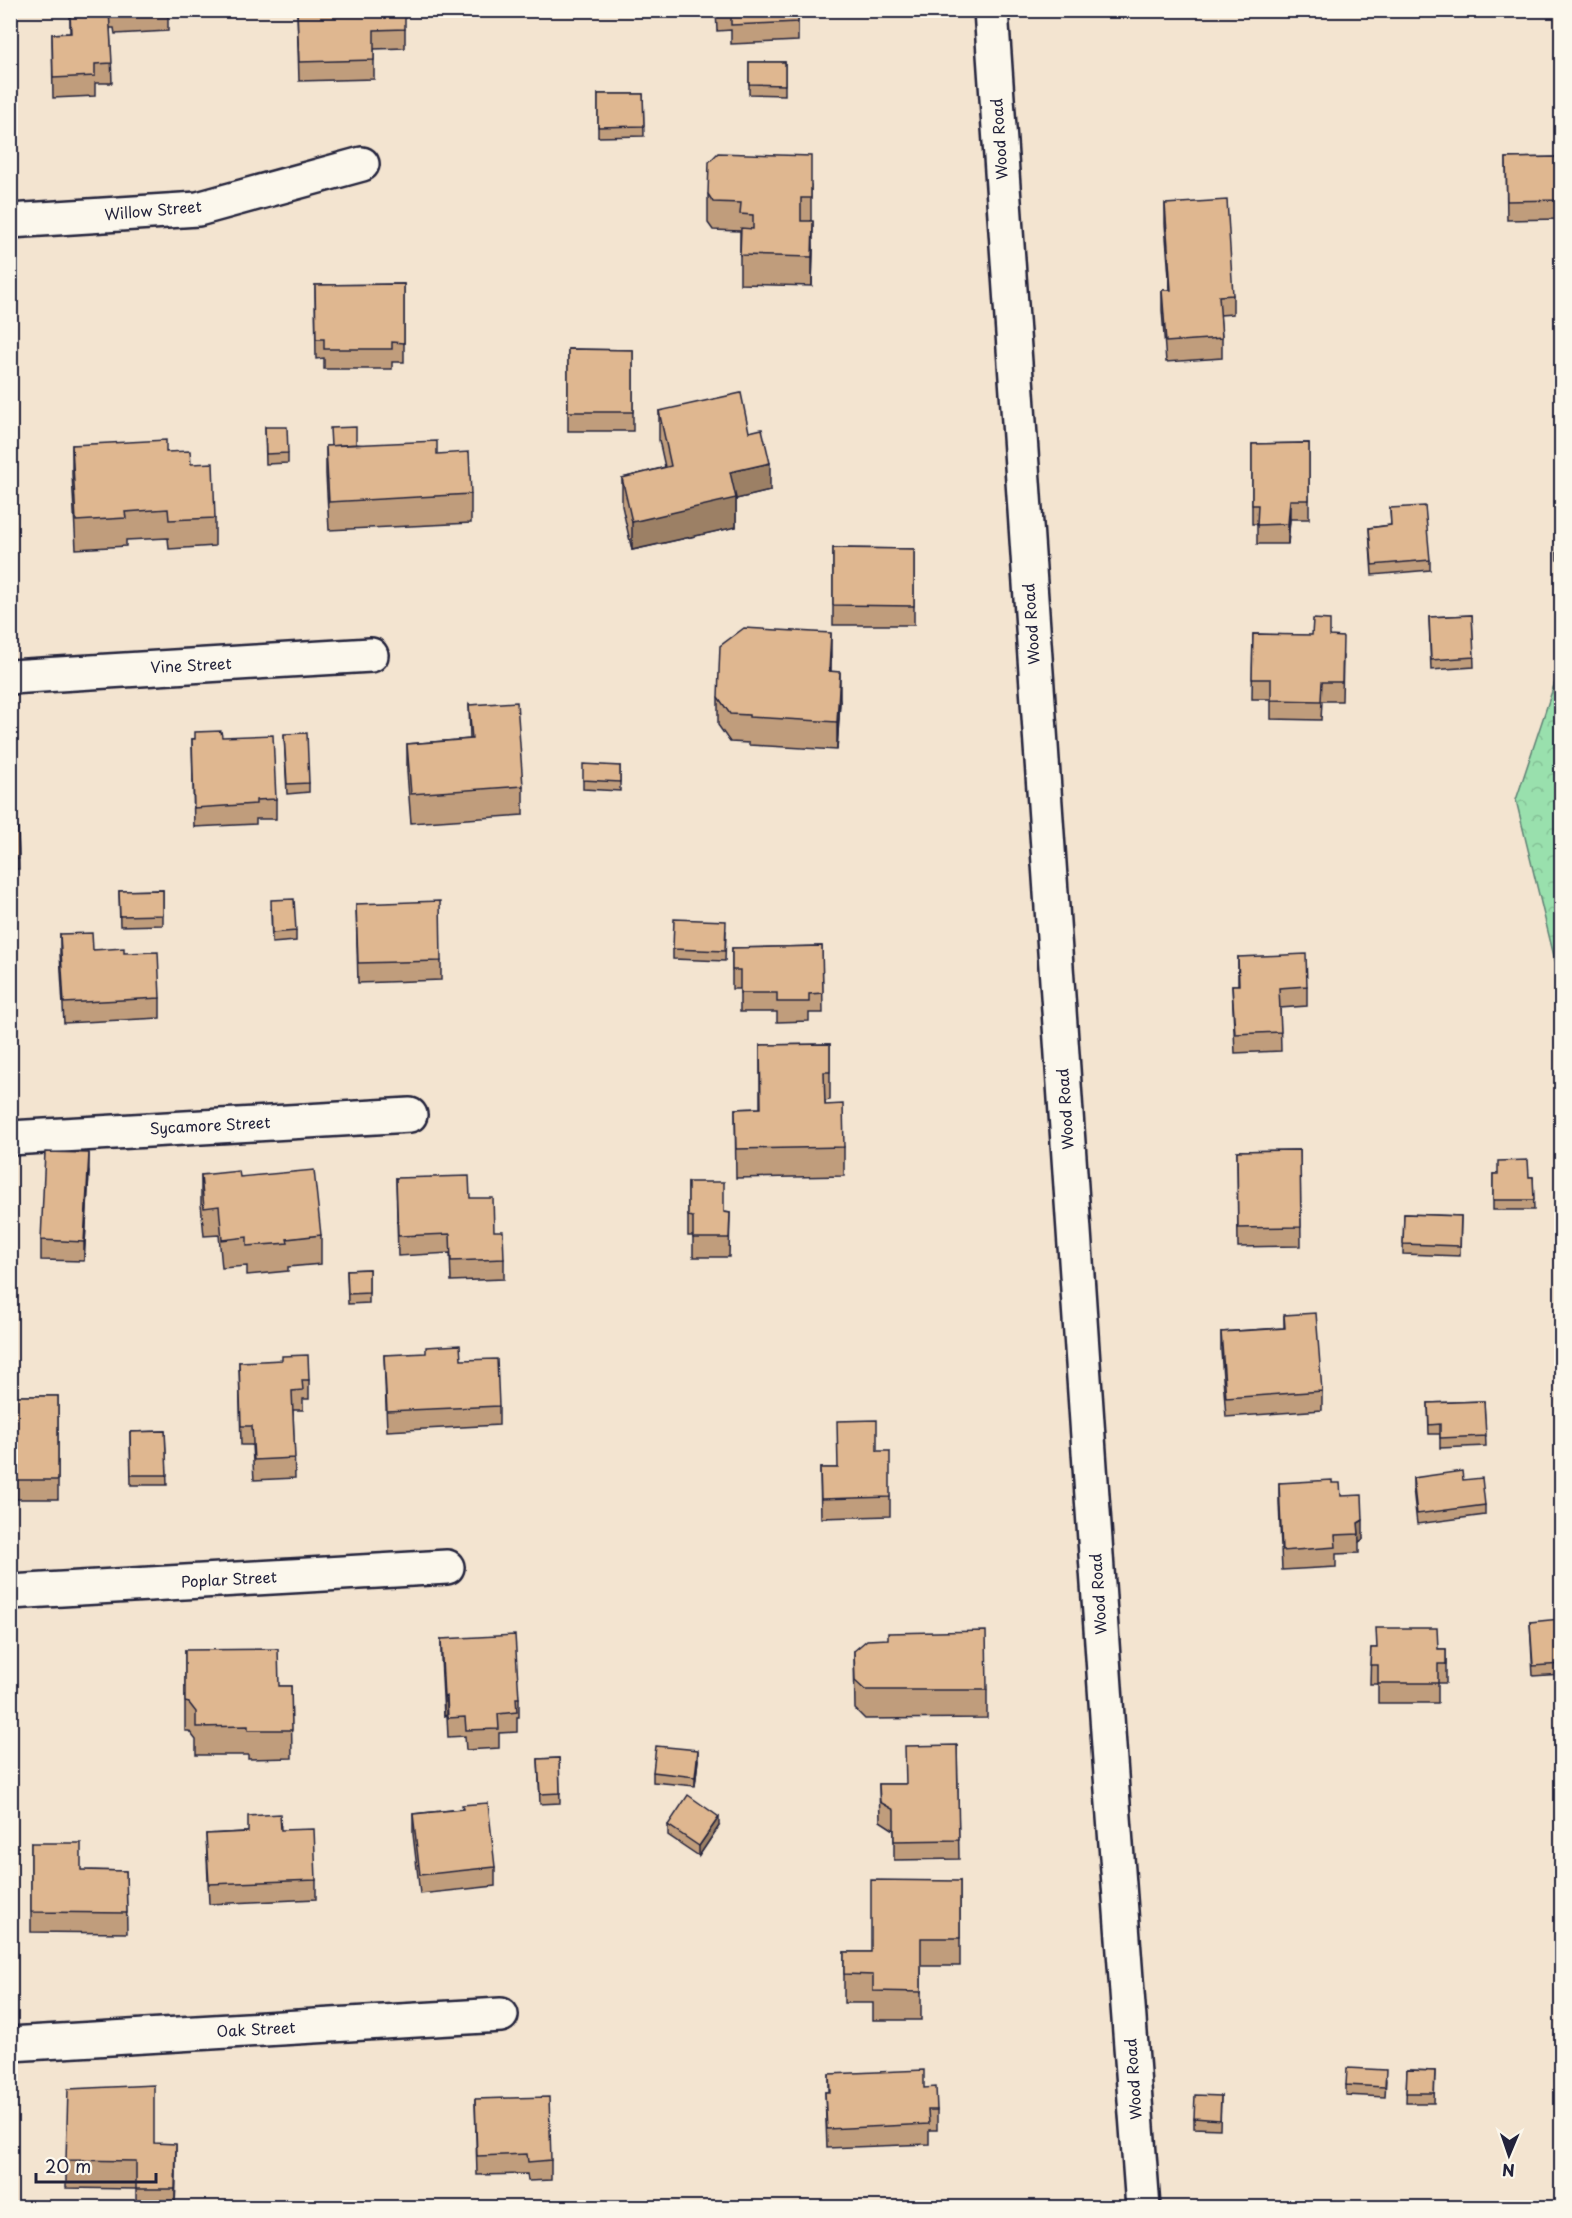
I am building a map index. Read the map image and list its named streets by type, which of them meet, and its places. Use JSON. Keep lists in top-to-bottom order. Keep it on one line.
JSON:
{"streets":{"street":["Wood Road","Willow Street","Vine Street","Sycamore Street","Poplar Street","Oak Street"]},"scale_bar":"20 m","north":"bottom"}
